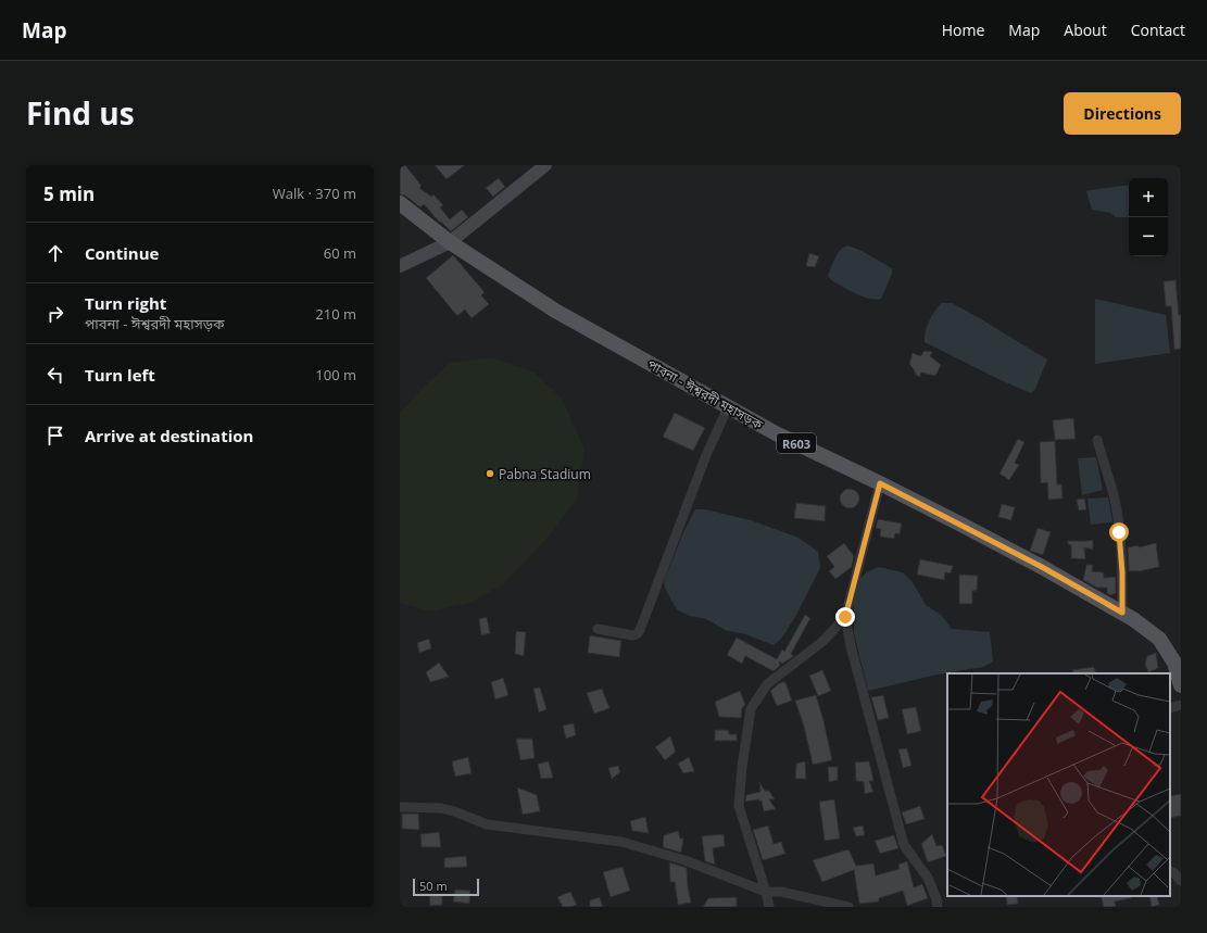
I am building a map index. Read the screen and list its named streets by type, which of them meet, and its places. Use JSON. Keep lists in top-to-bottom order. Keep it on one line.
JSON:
{"streets":{"main road":["পাবনা - ঈশ্বরদী মহাসড়ক","R603"]},"places":["Pabna Stadium"],"scale_bar":"50 m","page":{"header":"Map","nav":["Home","Map","About","Contact"],"title":"Find us","buttons":"Directions","heading":["5 min","Walk · 370 m"],"map_buttons":["+","−"],"list":[["Continue","60 m"],["Turn right","পাবনা - ঈশ্বরদী মহাসড়ক","210 m"],["Turn left","100 m"],"Arrive at destination"],"scale":"50 m"}}
